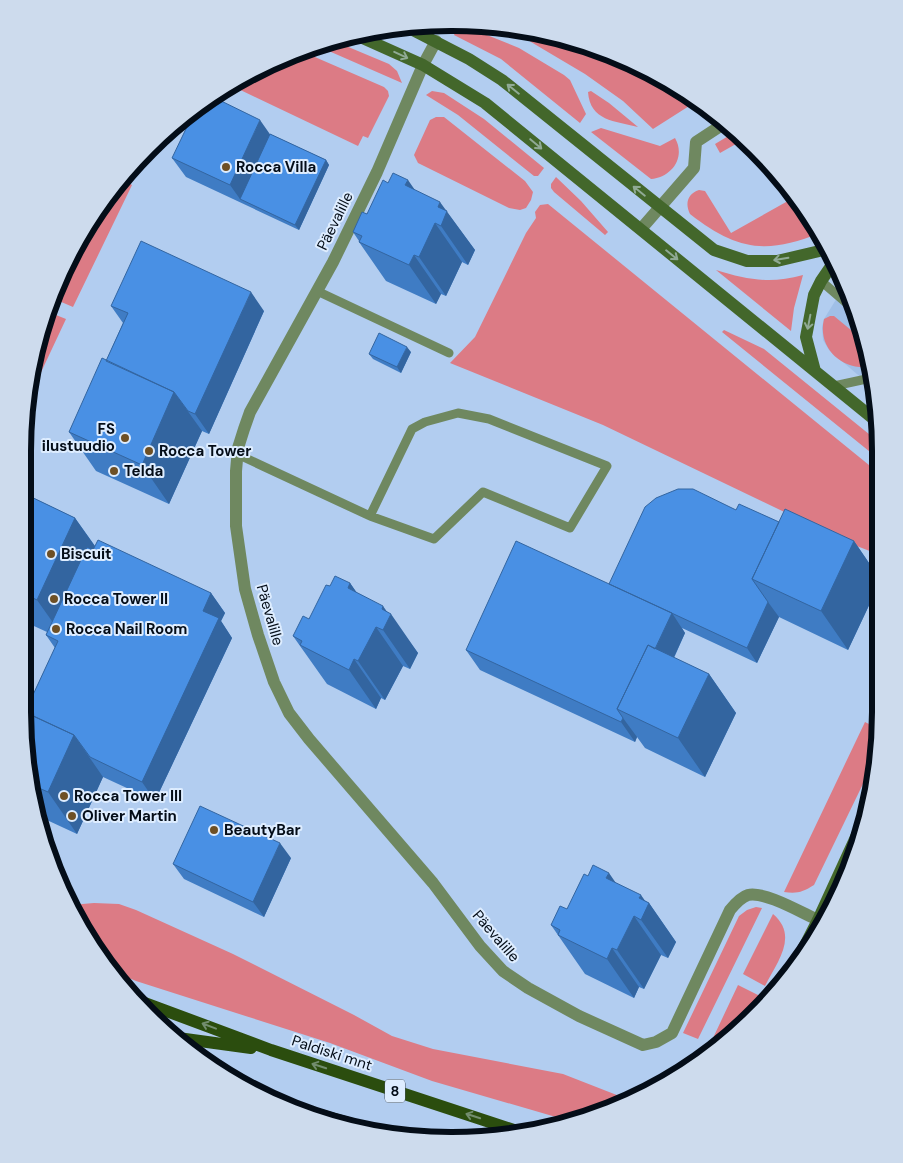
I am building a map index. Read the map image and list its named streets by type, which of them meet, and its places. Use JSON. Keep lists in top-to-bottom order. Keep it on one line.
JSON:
{"streets":{"main road":["Paldiski mnt","8"],"street":["Päevalille"]},"one_way":["Paldiski mnt"],"places":["Rocca Villa","FS ilustuudio","Rocca Tower","Telda","Biscuit","Rocca Tower II","Rocca Nail Room","Rocca Tower III","Oliver Martin","BeautyBar"]}
